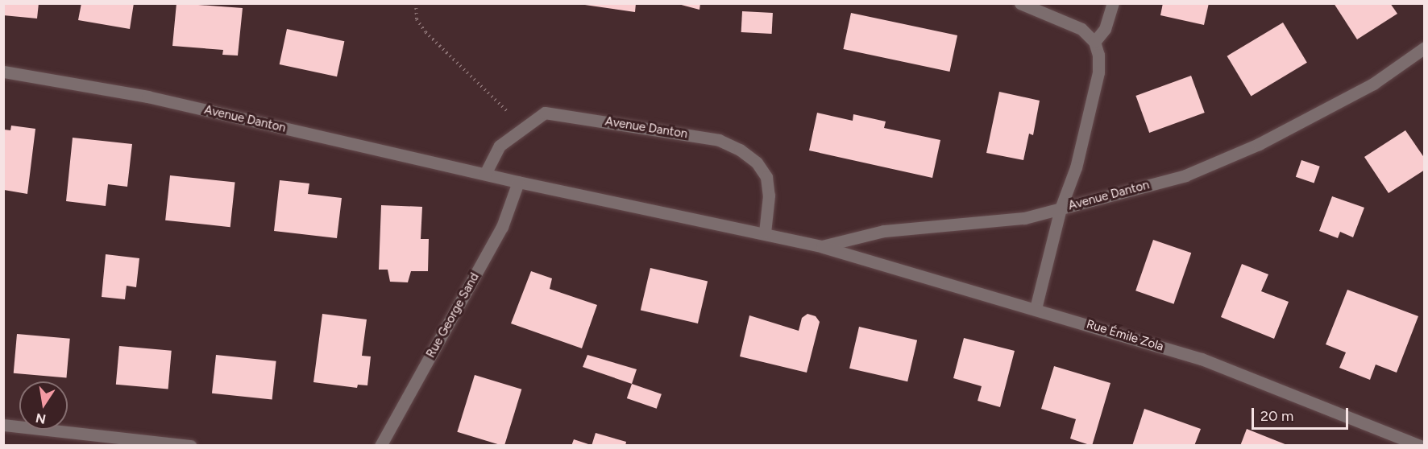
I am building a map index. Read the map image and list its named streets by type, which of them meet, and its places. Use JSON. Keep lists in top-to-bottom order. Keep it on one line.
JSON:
{"streets":{"street":["Avenue Danton","Rue George Sand","Rue Émile Zola"]},"crossings":[["Avenue Danton","Rue George Sand"],["Avenue Danton","Rue Émile Zola"]],"scale_bar":"20 m","north":"bottom"}
